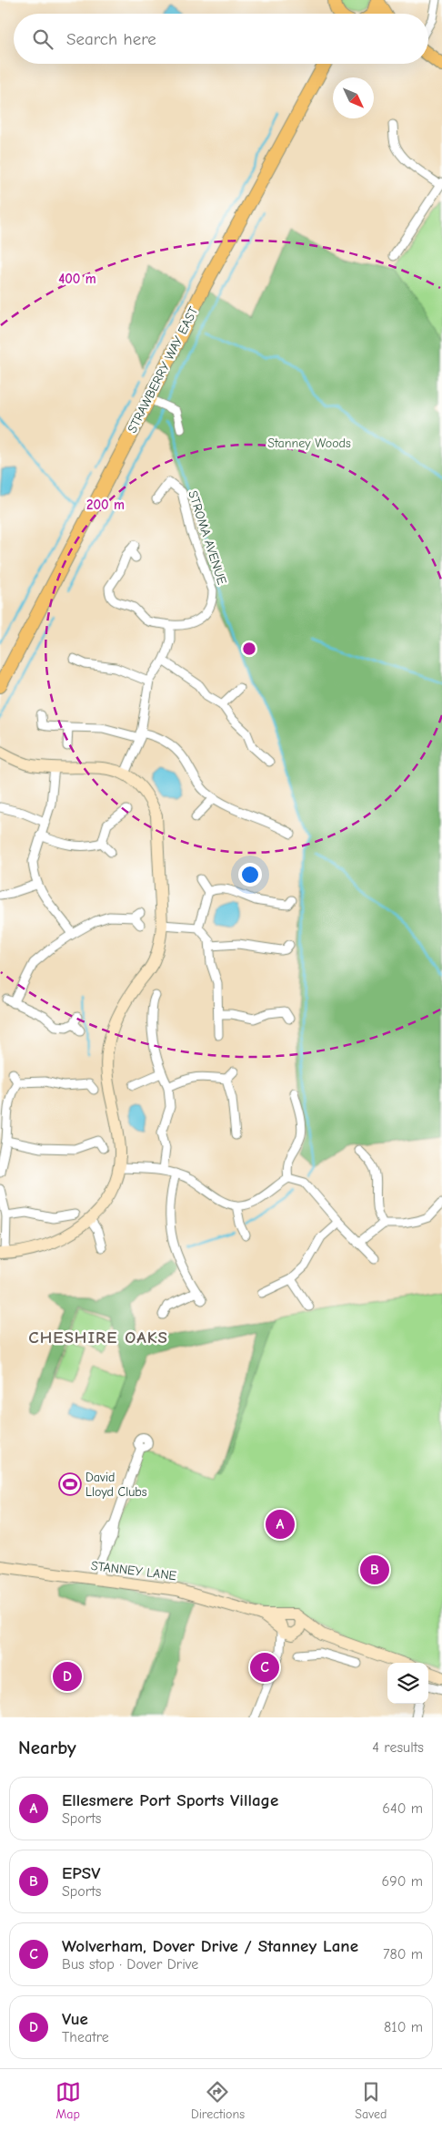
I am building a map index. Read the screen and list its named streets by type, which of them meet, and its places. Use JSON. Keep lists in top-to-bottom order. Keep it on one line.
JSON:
{"streets":{"main road":["STRAWBERRY WAY EAST"],"street":["STROMA AVENUE","STANNEY LANE"]},"districts":["CHESHIRE OAKS"],"parks":["Stanney Woods"],"places":{"sports":["David Lloyd Clubs"]},"north":"bottom right","page":{"search":"Search here","pins":["A","B","C","D"],"heading":["Nearby","4 results"],"list":[{"mark":"A","name":"Ellesmere Port Sports Village","note":"Sports","value":"640 m"},{"mark":"B","name":"EPSV","note":"Sports","value":"690 m"},{"mark":"C","name":"Wolverham, Dover Drive / Stanney Lane","note":"Bus stop · Dover Drive","value":"780 m"},{"mark":"D","name":"Vue","note":"Theatre","value":"810 m"}],"nav":["Map","Directions","Saved"]},"rings":["400 m","200 m"]}
